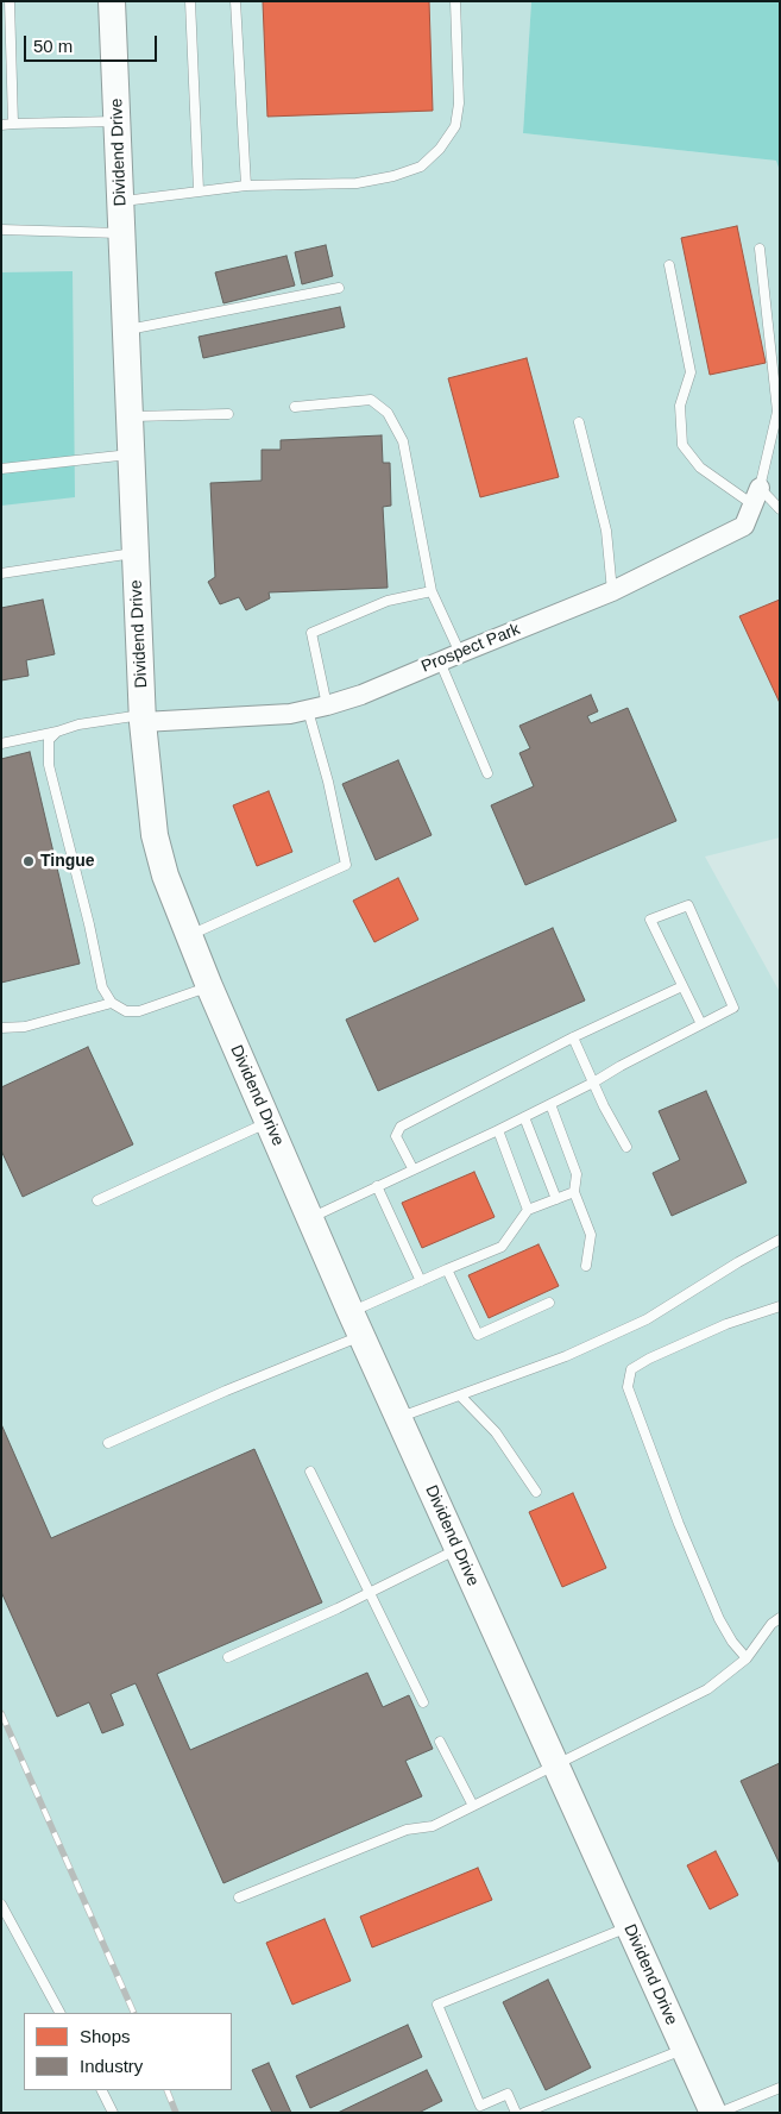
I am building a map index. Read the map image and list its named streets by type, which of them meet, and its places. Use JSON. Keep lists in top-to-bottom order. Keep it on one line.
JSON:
{"streets":{"street":["Dividend Drive","Prospect Park"]},"crossings":[["Dividend Drive","Prospect Park"]],"places":["Tingue"],"legend":["Shops","Industry"],"scale_bar":"50 m"}
